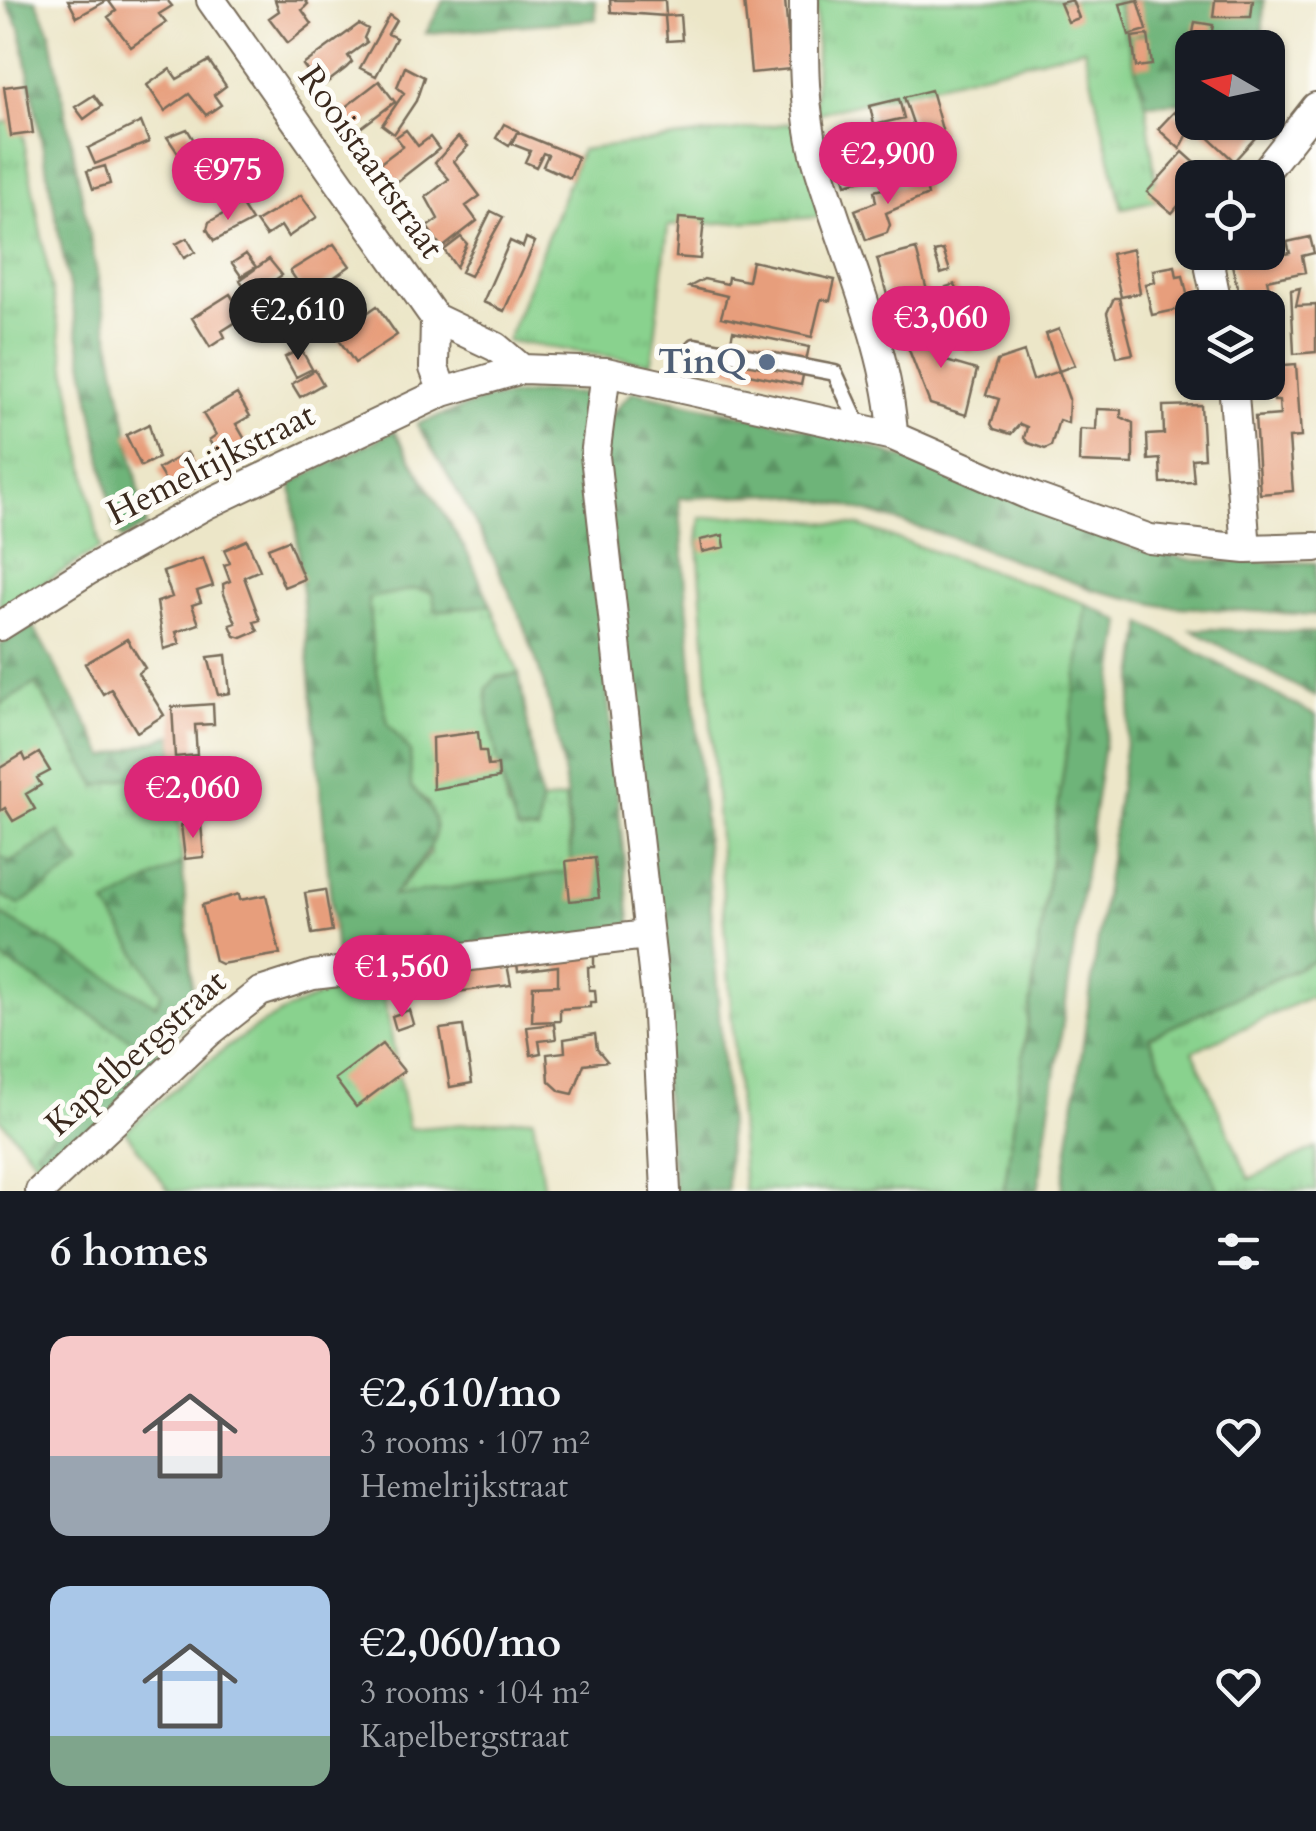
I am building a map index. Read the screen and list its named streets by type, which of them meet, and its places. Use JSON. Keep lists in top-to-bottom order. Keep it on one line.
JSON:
{"streets":{"street":["Rooistaartstraat","Hemelrijkstraat","Kapelbergstraat"]},"crossings":[["Rooistaartstraat","Hemelrijkstraat"]],"places":["TinQ"],"north":"left","page":{"price":["€2,900","€975","€2,610","€3,060","€2,060","€1,560"],"heading":"6 homes","list":[{"name":"€2,610/mo","note":"3 rooms · 107 m² · Hemelrijkstraat"},{"name":"€2,060/mo","note":"3 rooms · 104 m² · Kapelbergstraat"}]}}
